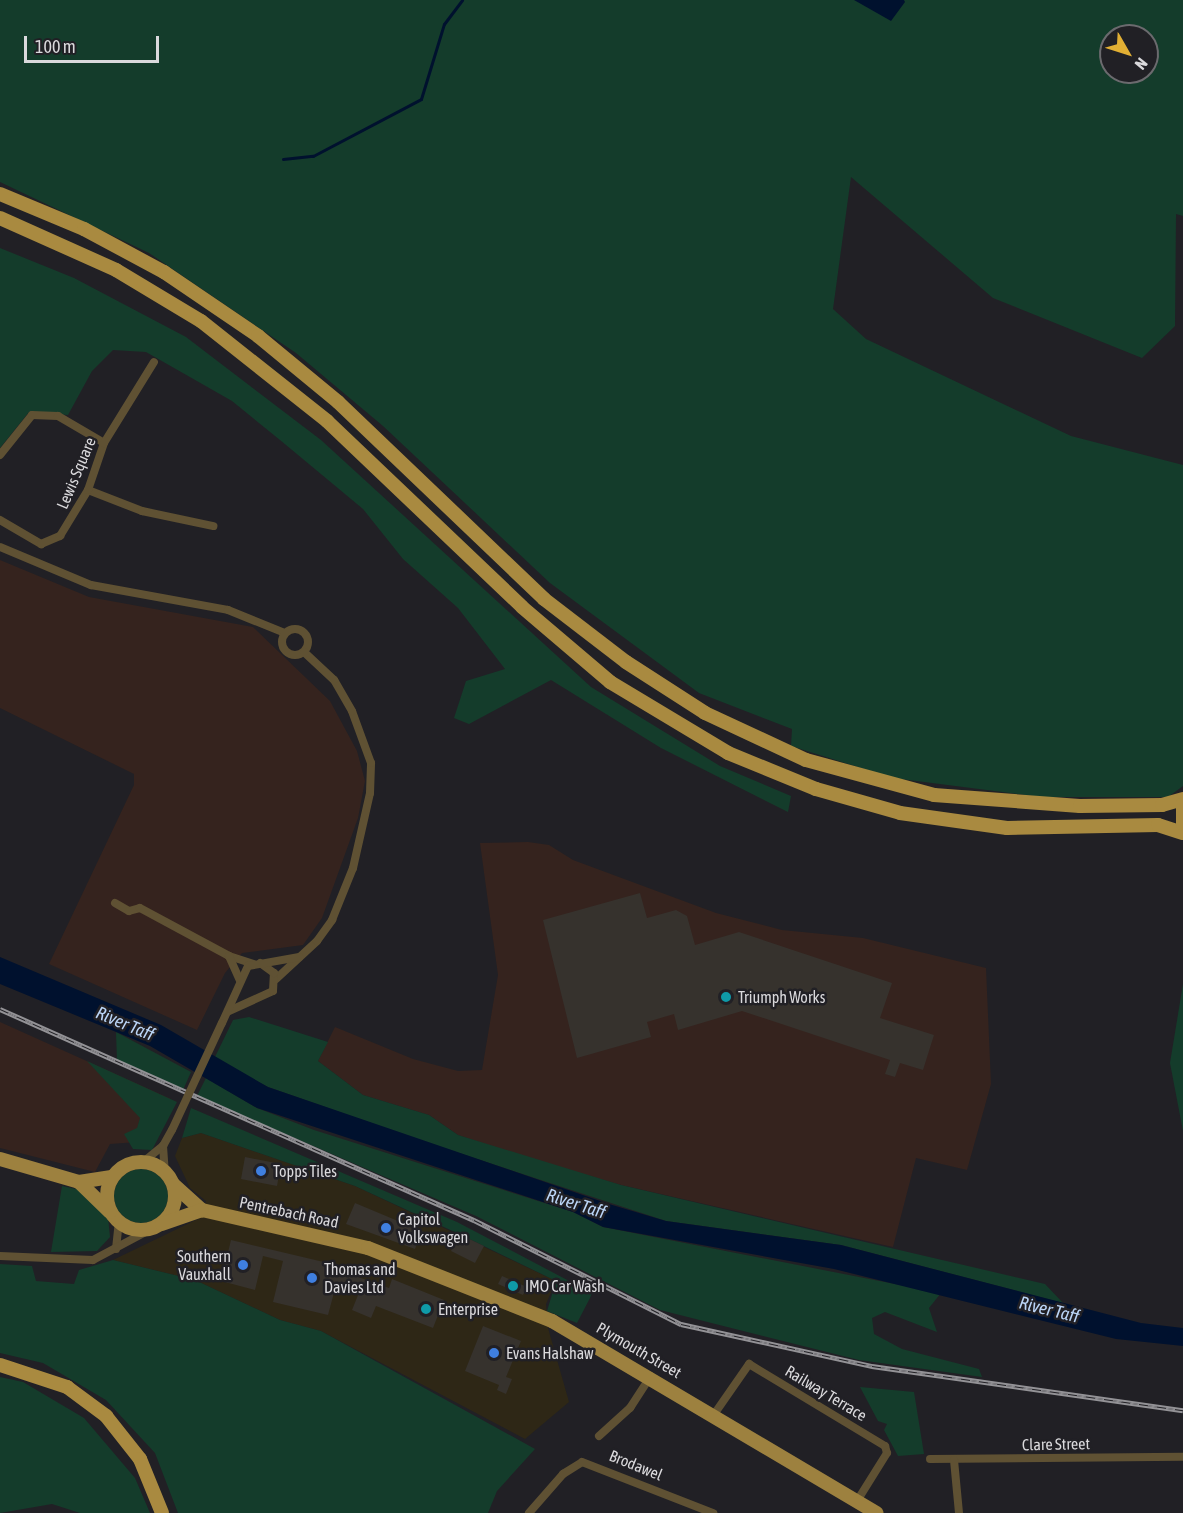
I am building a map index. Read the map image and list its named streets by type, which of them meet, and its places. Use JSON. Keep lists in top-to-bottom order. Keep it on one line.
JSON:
{"streets":{"main road":["Pentrebach Road","Plymouth Street"],"street":["Lewis Square","Railway Terrace","Clare Street","Brodawel"]},"crossings":[["Pentrebach Road","Plymouth Street"],["Plymouth Street","Railway Terrace"]],"water":["River Taff"],"places":["Triumph Works","Topps Tiles","Capitol Volkswagen","Southern Vauxhall","Thomas and Davies Ltd","IMO Car Wash","Enterprise","Evans Halshaw"],"scale_bar":"100 m","north":"bottom right"}
